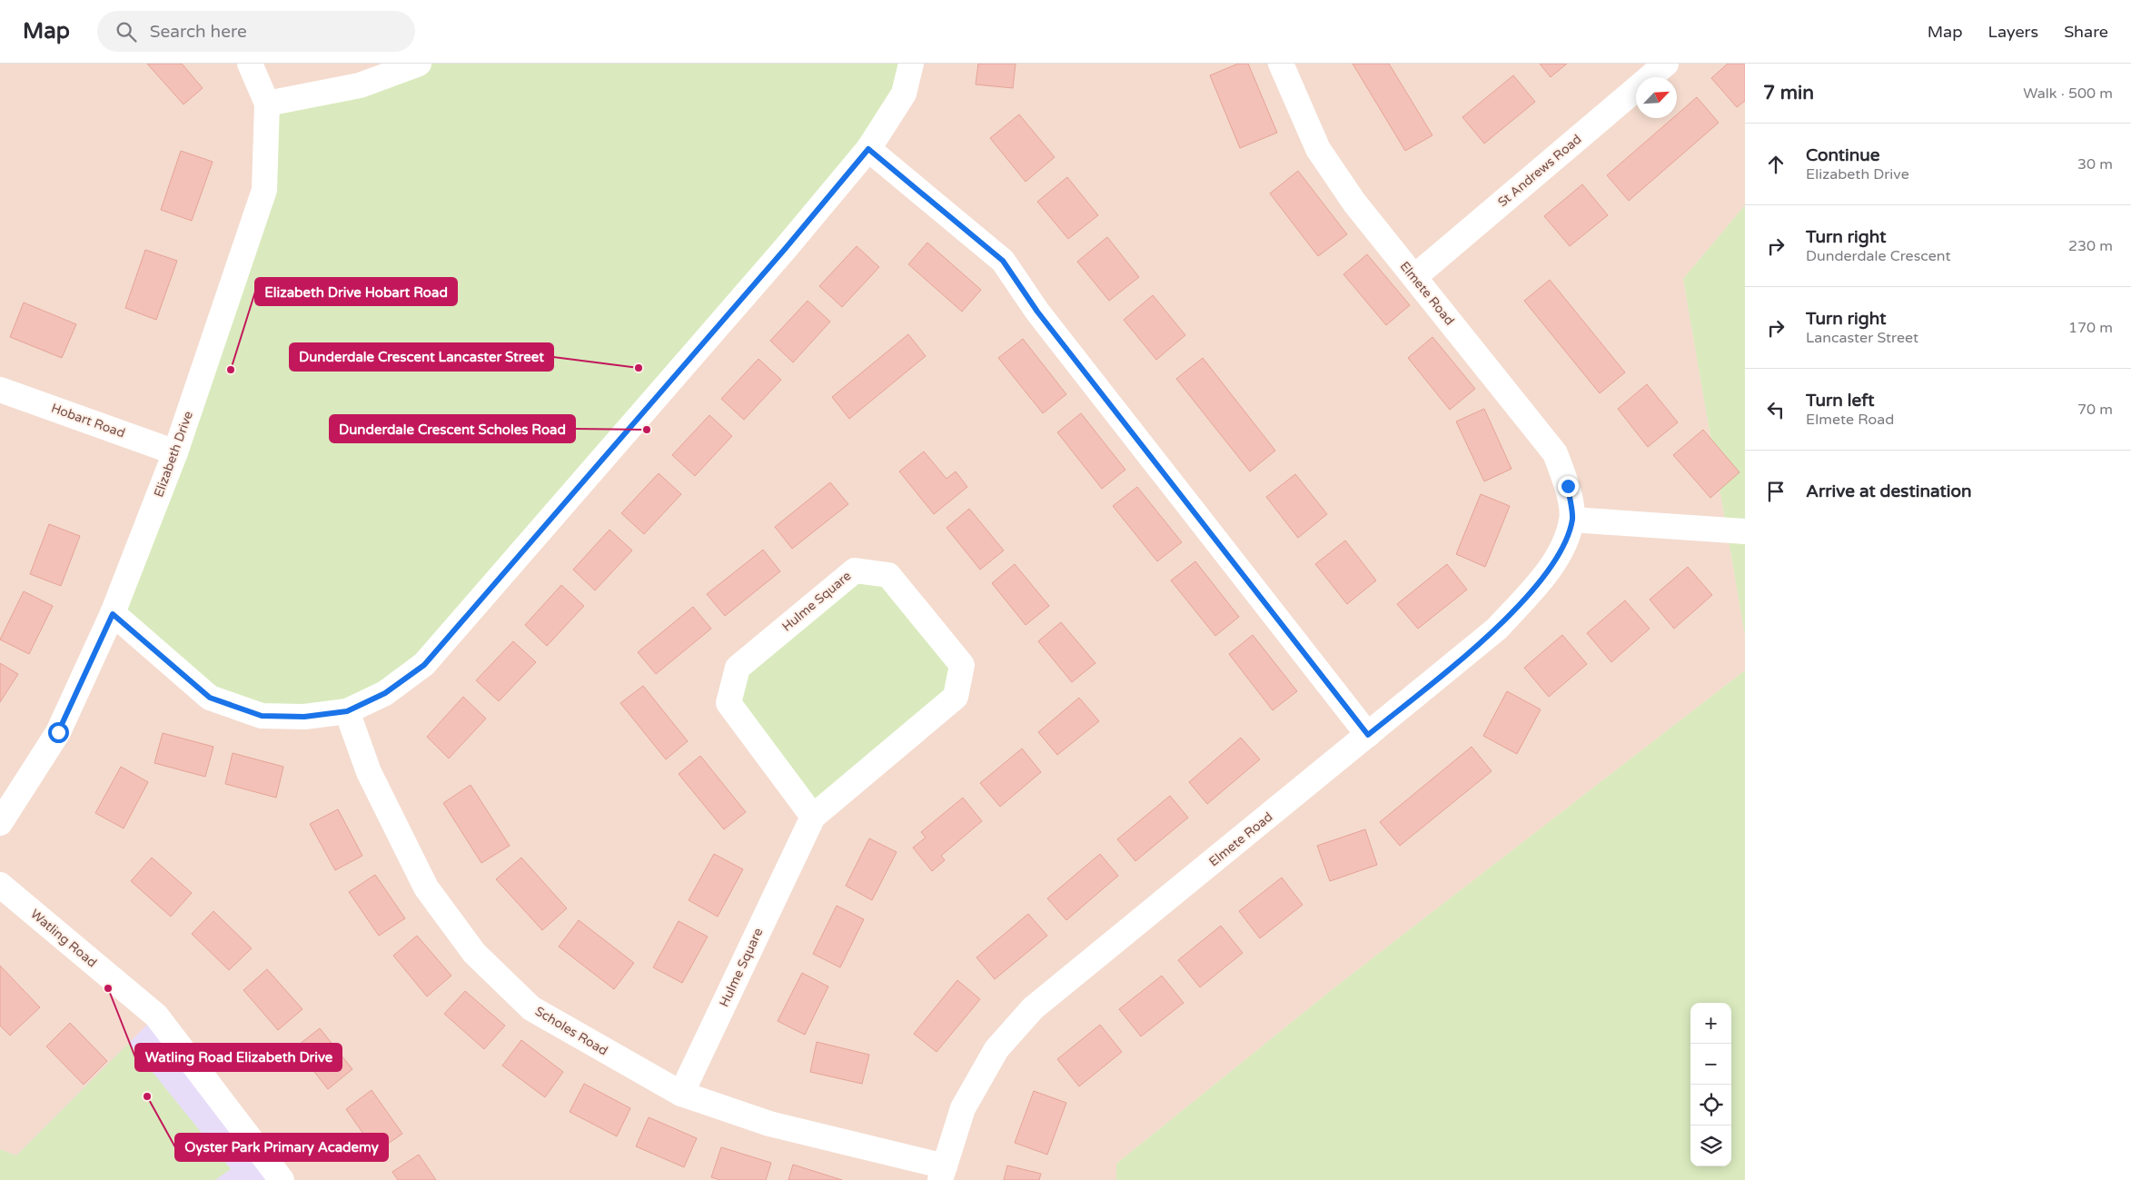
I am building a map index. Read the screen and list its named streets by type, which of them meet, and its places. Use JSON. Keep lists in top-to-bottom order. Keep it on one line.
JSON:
{"streets":{"street":["St Andrews Road","Elmete Road","Hobart Road","Elizabeth Drive","Hulme Square","Watling Road","Scholes Road"]},"crossings":[["St Andrews Road","Elmete Road"],["Elmete Road","Scholes Road"],["Hobart Road","Elizabeth Drive"],["Hulme Square","Scholes Road"]],"places":["Dunderdale Crescent Lancaster Street","Elizabeth Drive Hobart Road","Dunderdale Crescent Scholes Road","Watling Road Elizabeth Drive","Oyster Park Primary Academy"],"north":"top right","page":{"header":"Map","search":"Search here","nav":["Map","Layers","Share"],"heading":["7 min","Walk · 500 m"],"list":[["Continue","Elizabeth Drive","30 m"],["Turn right","Dunderdale Crescent","230 m"],["Turn right","Lancaster Street","170 m"],["Turn left","Elmete Road","70 m"],"Arrive at destination"],"map_buttons":["+","−"]}}
